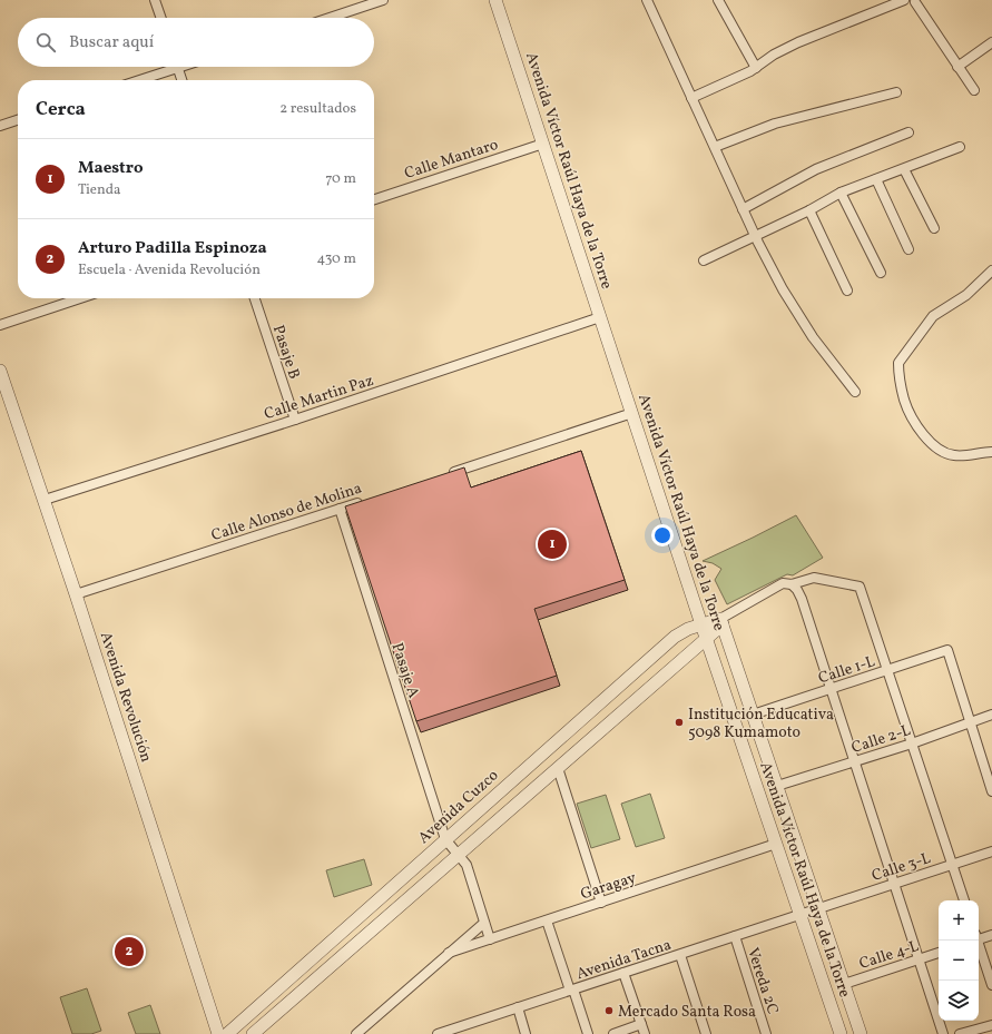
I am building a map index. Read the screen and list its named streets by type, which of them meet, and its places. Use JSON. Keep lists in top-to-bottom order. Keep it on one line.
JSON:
{"streets":{"street":["Calle Mantaro","Avenida Víctor Raúl Haya de la Torre","Pasaje B","Calle Martin Paz","Calle Alonso de Molina","Calle 1-L","Pasaje A","Avenida Revolución","Calle 2-L","Avenida Cuzco","Calle 3-L","Garagay","Calle 4-L","Avenida Tacna","Vereda 2C"]},"crossings":[["Calle Mantaro","Avenida Víctor Raúl Haya de la Torre"],["Avenida Víctor Raúl Haya de la Torre","Calle Martin Paz"],["Avenida Víctor Raúl Haya de la Torre","Calle 1-L"],["Avenida Víctor Raúl Haya de la Torre","Calle 2-L"],["Avenida Víctor Raúl Haya de la Torre","Avenida Cuzco"],["Avenida Víctor Raúl Haya de la Torre","Calle 3-L"],["Avenida Víctor Raúl Haya de la Torre","Garagay"],["Avenida Víctor Raúl Haya de la Torre","Calle 4-L"],["Avenida Víctor Raúl Haya de la Torre","Avenida Tacna"],["Pasaje B","Calle Martin Paz"],["Calle Martin Paz","Avenida Revolución"],["Calle Alonso de Molina","Pasaje A"],["Calle Alonso de Molina","Avenida Revolución"],["Calle 1-L","Calle 2-L"],["Pasaje A","Avenida Cuzco"],["Calle 3-L","Avenida Tacna"],["Avenida Tacna","Vereda 2C"]],"places":["Institución Educativa 5098 Kumamoto","Mercado Santa Rosa"],"page":{"search":"Buscar aquí","heading":["Cerca","2 resultados"],"list":[{"mark":"1","name":"Maestro","note":"Tienda","value":"70 m"},{"mark":"2","name":"Arturo Padilla Espinoza","note":"Escuela · Avenida Revolución","value":"430 m"}],"pins":["1","2"],"map_buttons":["+","−"]}}
